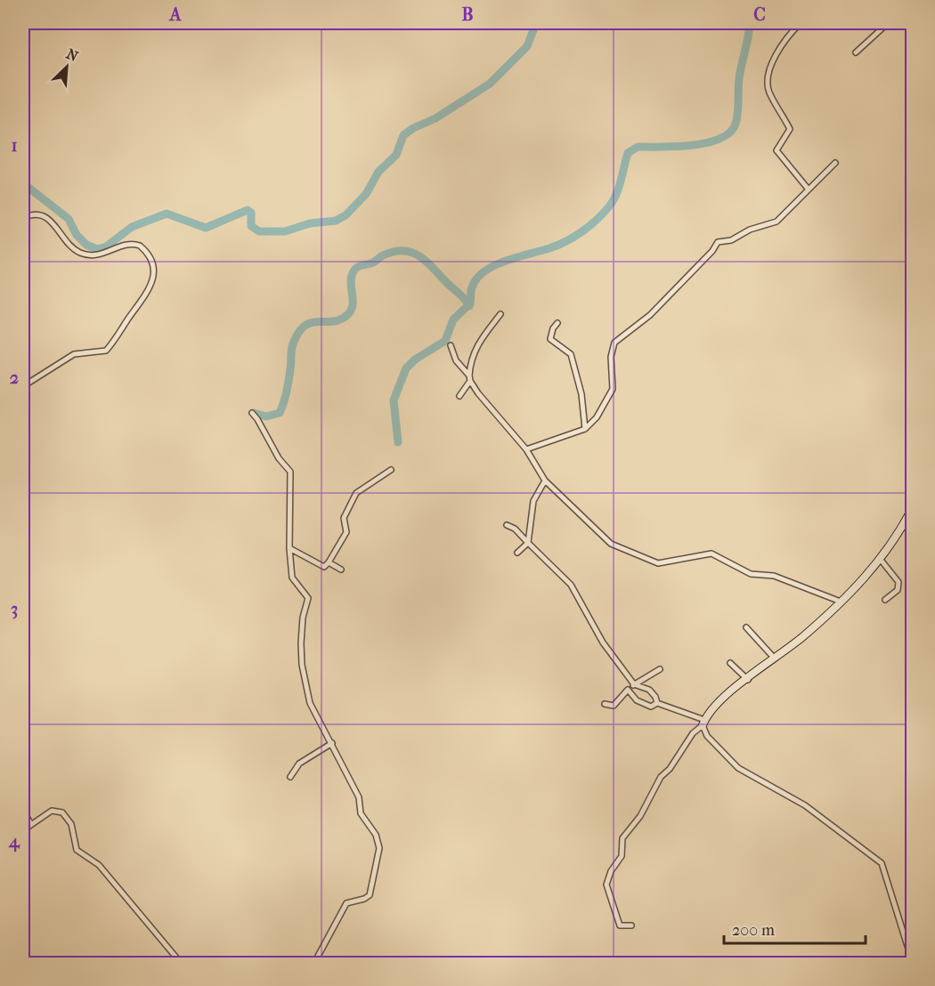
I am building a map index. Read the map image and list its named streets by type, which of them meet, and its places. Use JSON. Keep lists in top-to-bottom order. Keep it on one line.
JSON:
{"scale_bar":"200 m","north":"top right","grid":{"columns":["A","B","C"],"rows":["1","2","3","4"]}}
